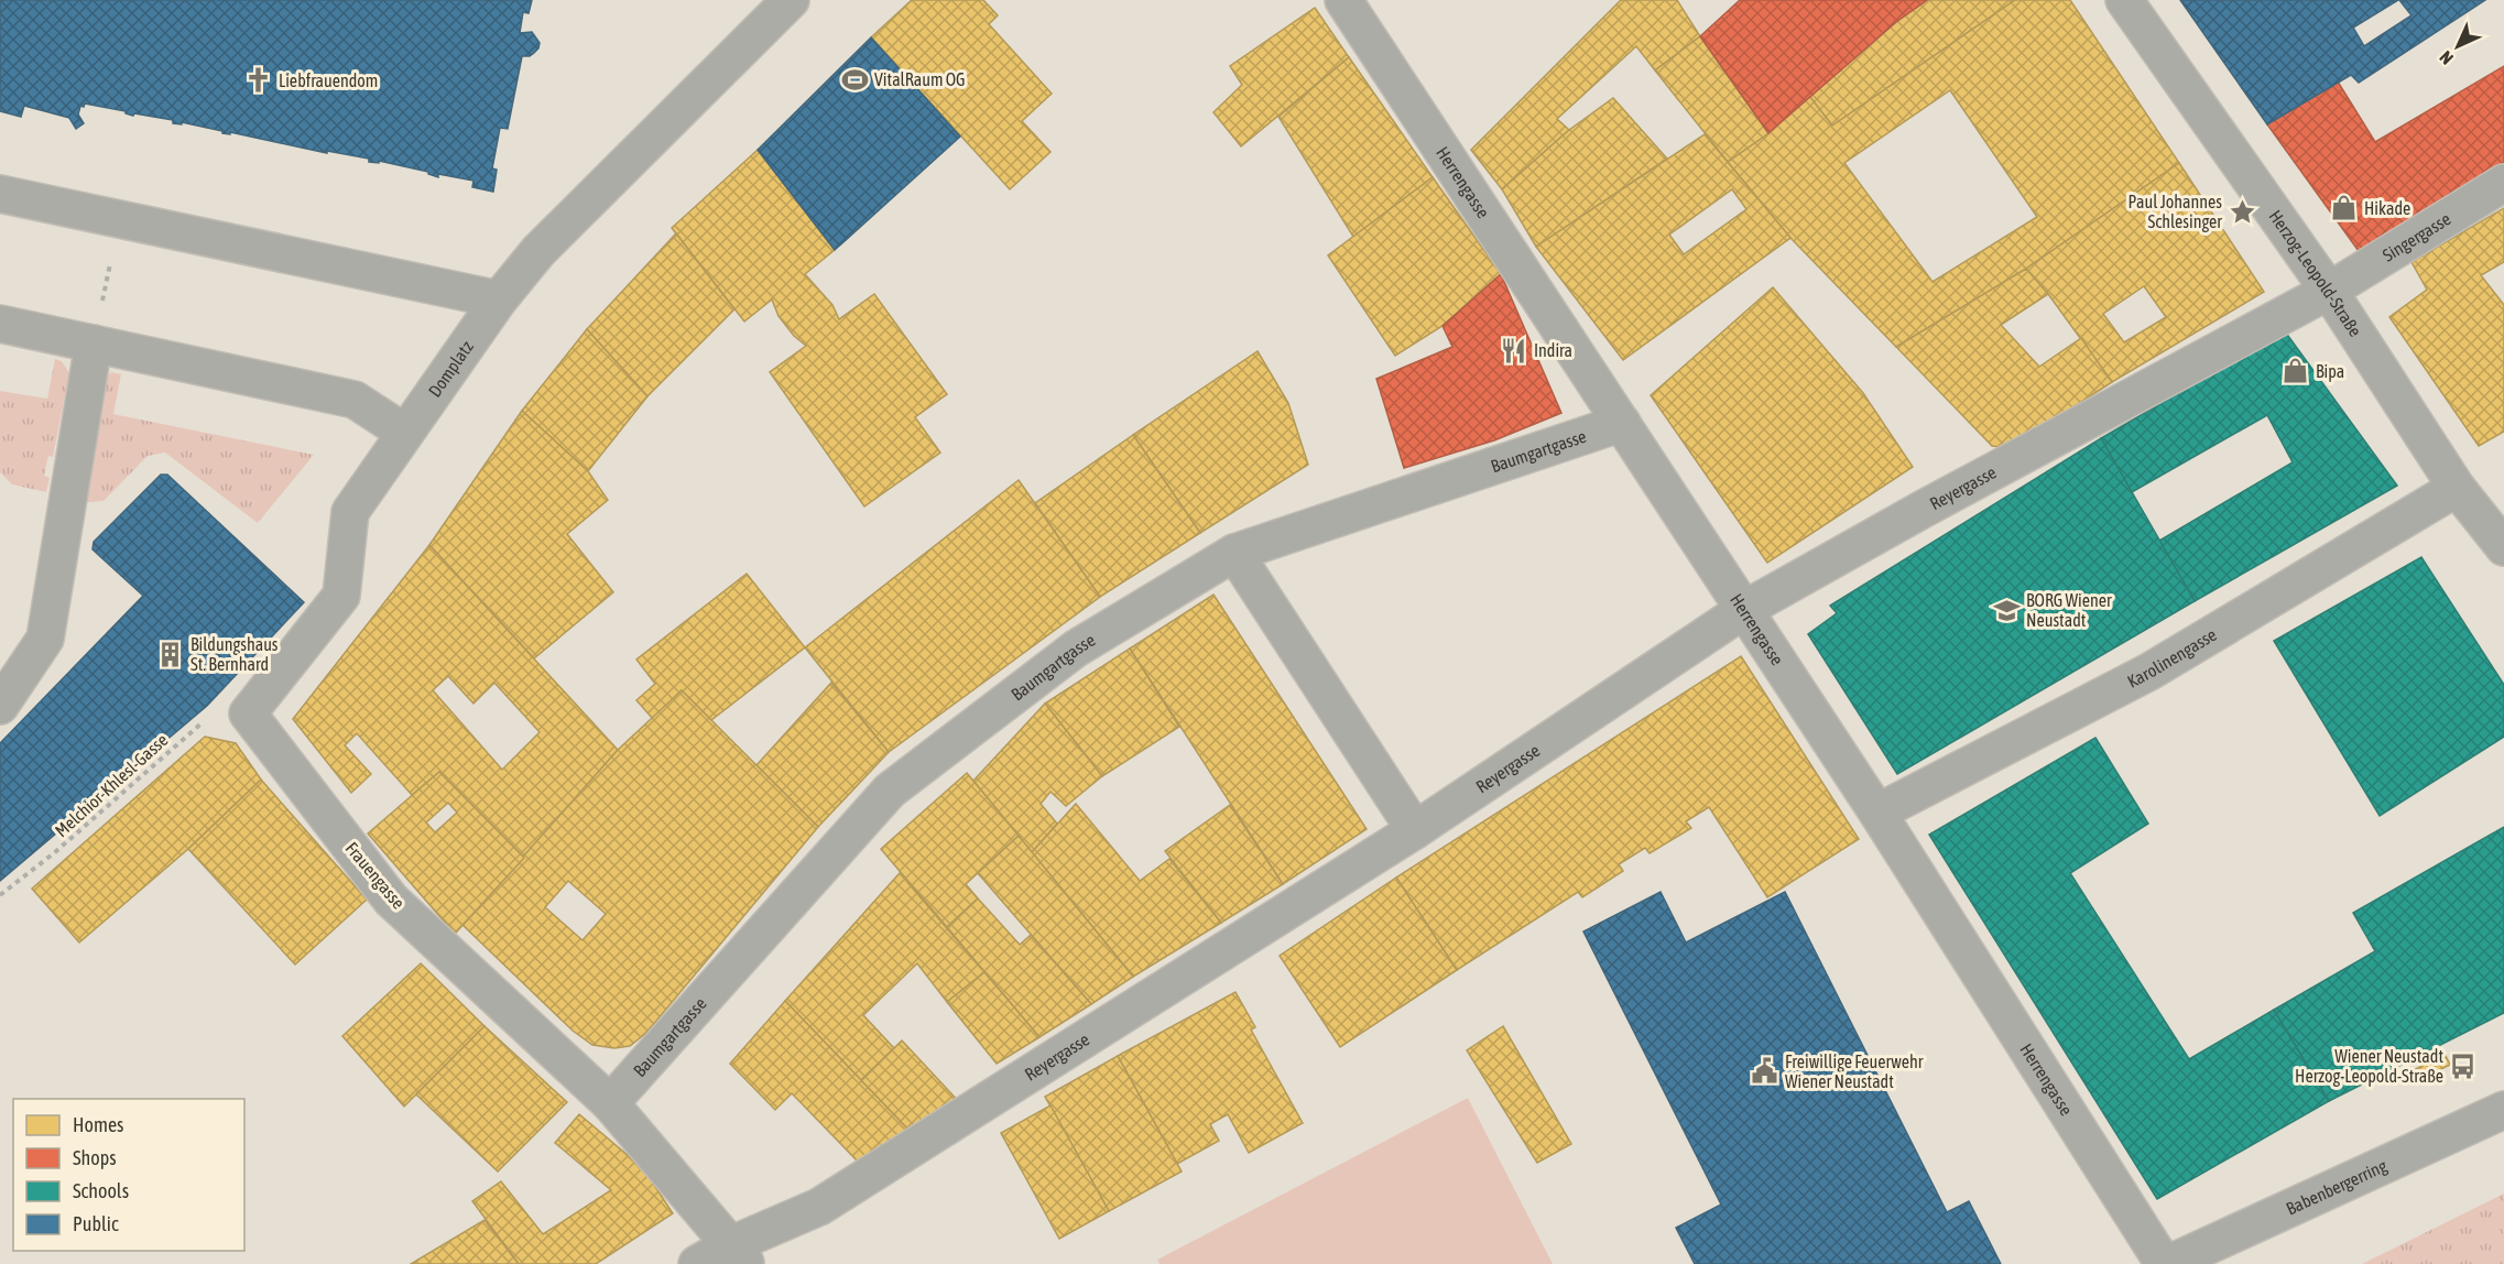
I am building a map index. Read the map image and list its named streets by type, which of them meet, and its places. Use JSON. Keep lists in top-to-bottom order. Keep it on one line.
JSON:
{"streets":{"street":["Herrengasse","Singergasse","Herzog-Leopold-Straße","Domplatz","Baumgartgasse","Reyergasse","Karolinengasse","Frauengasse","Babenbergerring"],"path":["Melchior-Khlesl-Gasse"]},"crossings":[["Herrengasse","Baumgartgasse"],["Herrengasse","Reyergasse"],["Herrengasse","Karolinengasse"],["Herrengasse","Babenbergerring"],["Singergasse","Herzog-Leopold-Straße"],["Singergasse","Reyergasse"],["Herzog-Leopold-Straße","Reyergasse"],["Herzog-Leopold-Straße","Karolinengasse"],["Baumgartgasse","Frauengasse"],["Reyergasse","Frauengasse"],["Melchior-Khlesl-Gasse","Frauengasse"]],"places":{"sports":["VitalRaum OG"],"church":["Liebfrauendom"],"shop":["Hikade","Bipa"],"place":["Paul Johannes Schlesinger"],"restaurant":["Indira"],"school or university":["BORG Wiener Neustadt"],"building":["Bildungshaus St. Bernhard"],"bus stop":["Wiener Neustadt Herzog-Leopold-Straße"],"public building":["Freiwillige Feuerwehr Wiener Neustadt"]},"legend":["Homes","Shops","Schools","Public"],"north":"bottom left"}
